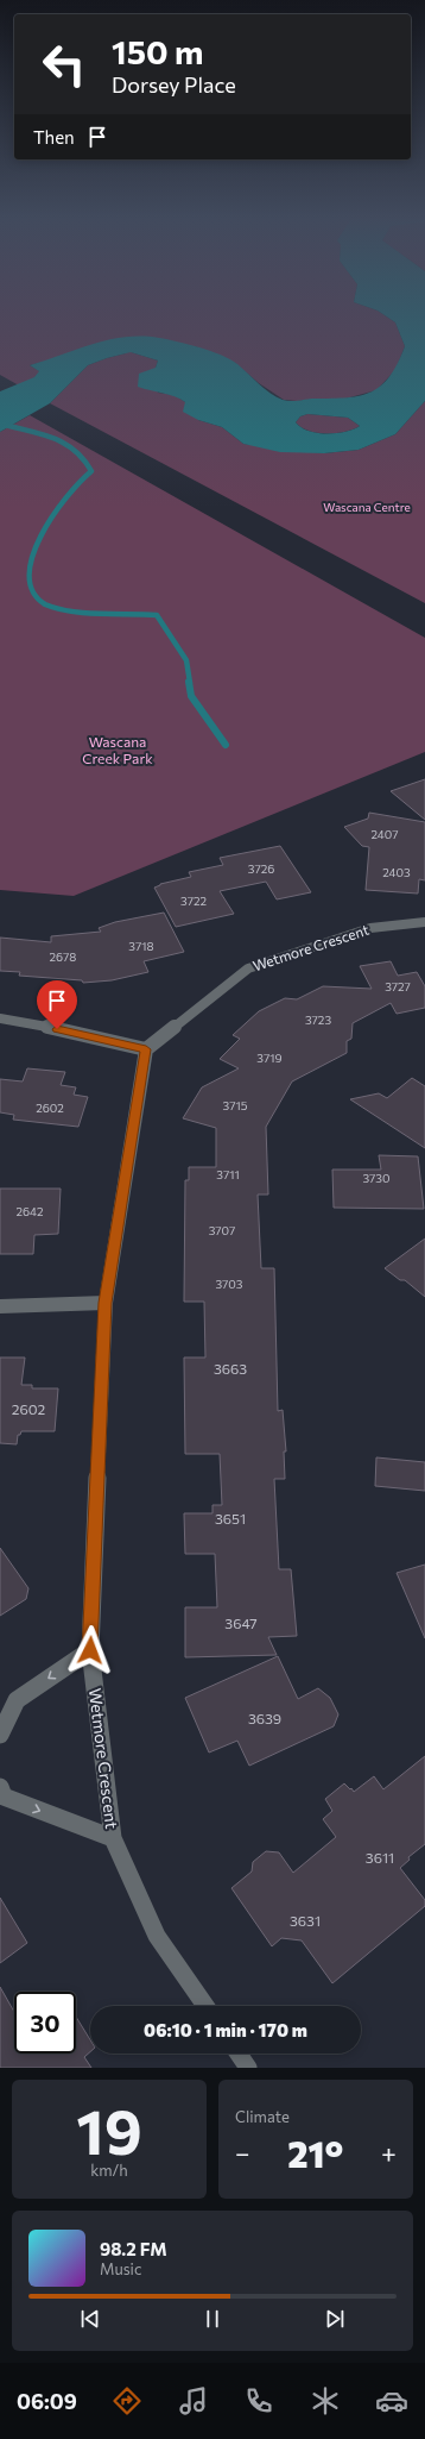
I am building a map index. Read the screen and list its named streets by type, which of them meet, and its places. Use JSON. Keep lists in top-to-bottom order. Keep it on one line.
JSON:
{"streets":{"street":["Wetmore Crescent"]},"parks":["Wascana Centre","Wascana Creek Park"],"house_numbers":["2407","3726","2403","3722","3718","2678","3727","3723","3719","3715","2602","3711","3730","2642","3707","3703","3663","2602","3651","3647","3639","3611","3631"],"page":{"turn":["150 m","Dorsey Place"],"then":"Then","limit":"30","trip":"06:10 · 1 min · 170 m","tile":[["19","km/h"],"Climate"],"heat":["−","21°","+"],"song":["98.2 FM","Music"],"tabs":"06:09"}}
